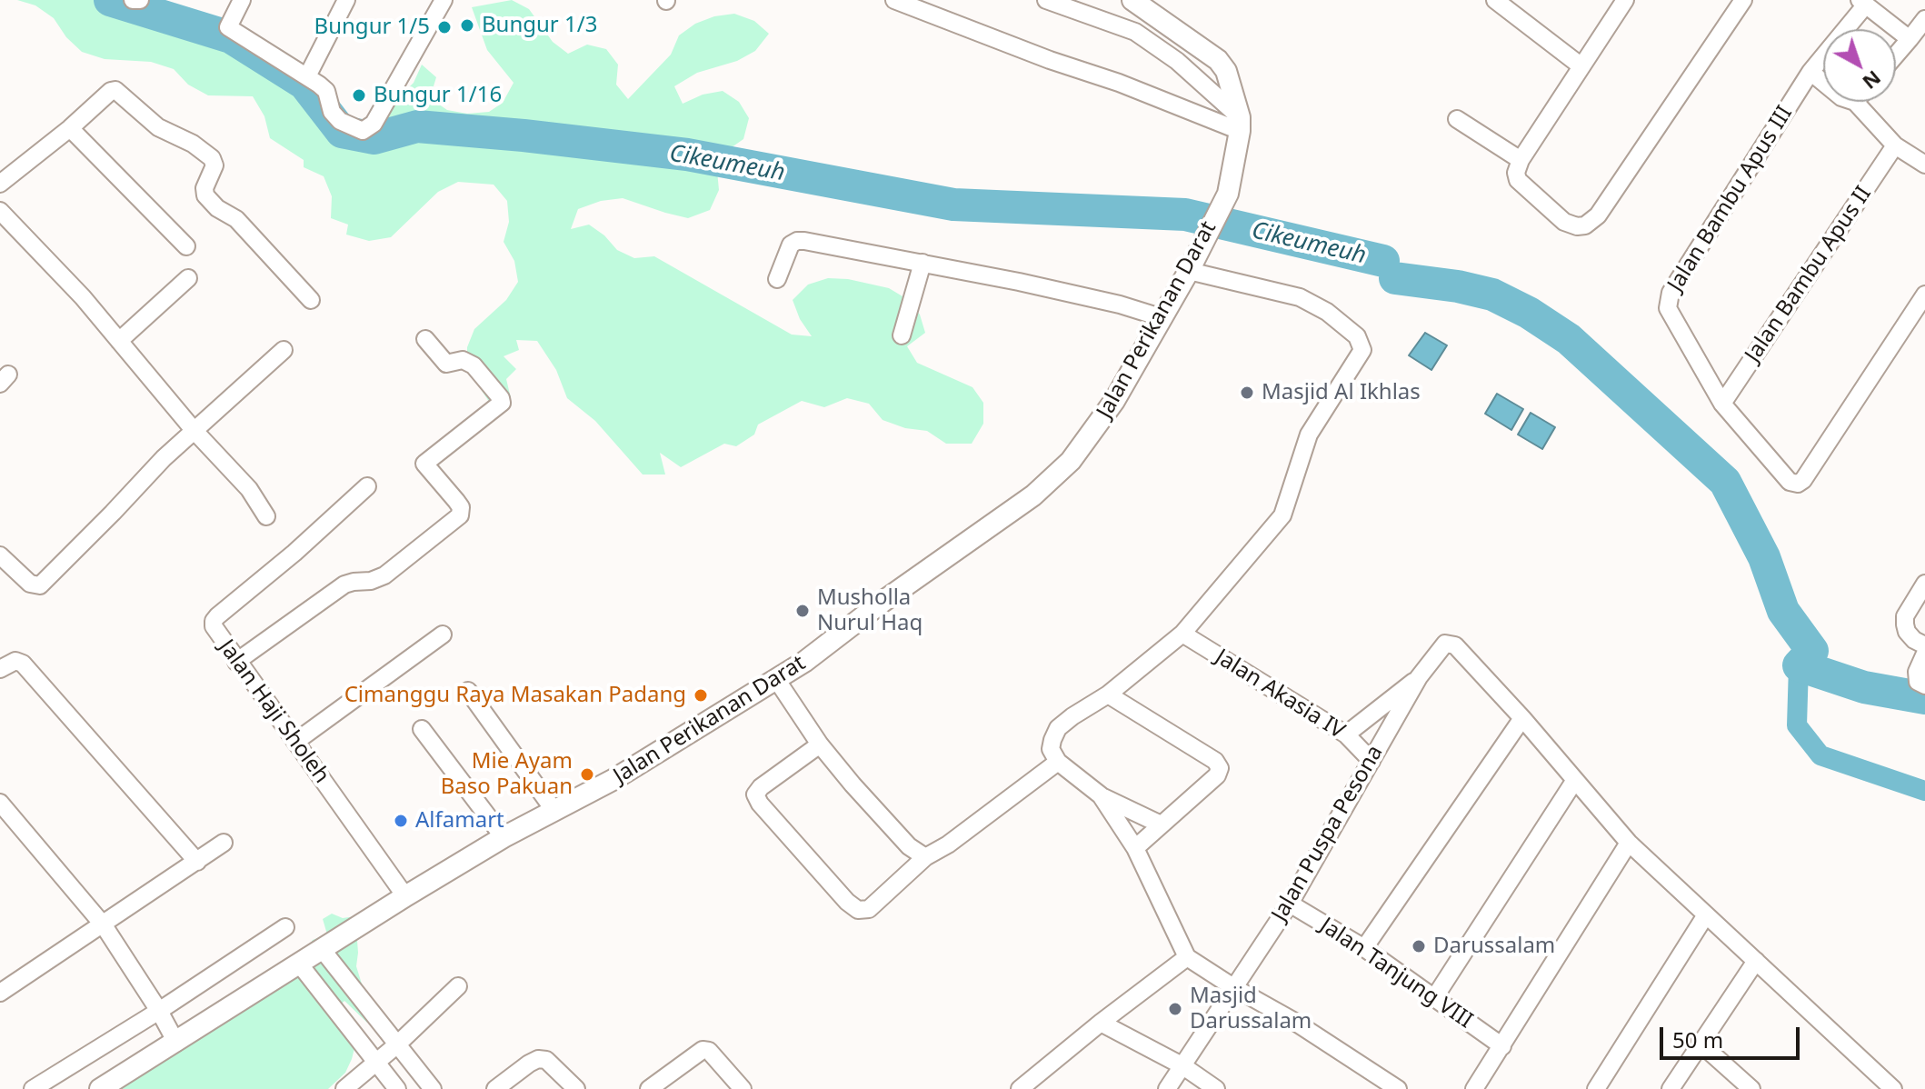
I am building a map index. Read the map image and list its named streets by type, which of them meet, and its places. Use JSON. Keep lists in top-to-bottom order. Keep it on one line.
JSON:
{"streets":{"street":["Jalan Bambu Apus III","Jalan Bambu Apus II","Jalan Perikanan Darat","Jalan Akasia IV","Jalan Haji Sholeh","Jalan Puspa Pesona","Jalan Tanjung VIII"]},"crossings":[["Jalan Bambu Apus III","Jalan Bambu Apus II"],["Jalan Perikanan Darat","Jalan Haji Sholeh"],["Jalan Akasia IV","Jalan Puspa Pesona"],["Jalan Puspa Pesona","Jalan Tanjung VIII"]],"water":["Cikeumeuh"],"places":["Bungur 1/3","Bungur 1/5","Bungur 1/16","Masjid Al Ikhlas","Musholla Nurul Haq","Cimanggu Raya Masakan Padang","Mie Ayam Baso Pakuan","Alfamart","Darussalam","Masjid Darussalam"],"scale_bar":"50 m","north":"bottom right"}
